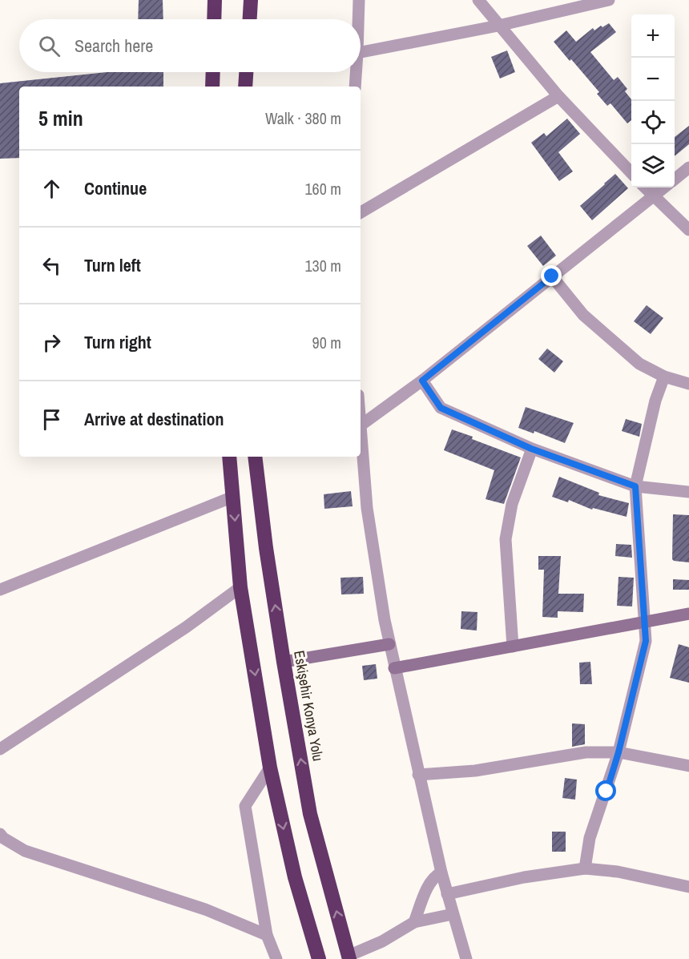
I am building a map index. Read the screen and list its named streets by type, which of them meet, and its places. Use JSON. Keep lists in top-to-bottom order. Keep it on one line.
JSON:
{"streets":{"highway":["Eskişehir Konya Yolu"]},"page":{"map_buttons":["+","−"],"search":"Search here","heading":["5 min","Walk · 380 m"],"list":[["Continue","160 m"],["Turn left","130 m"],["Turn right","90 m"],"Arrive at destination"]}}
